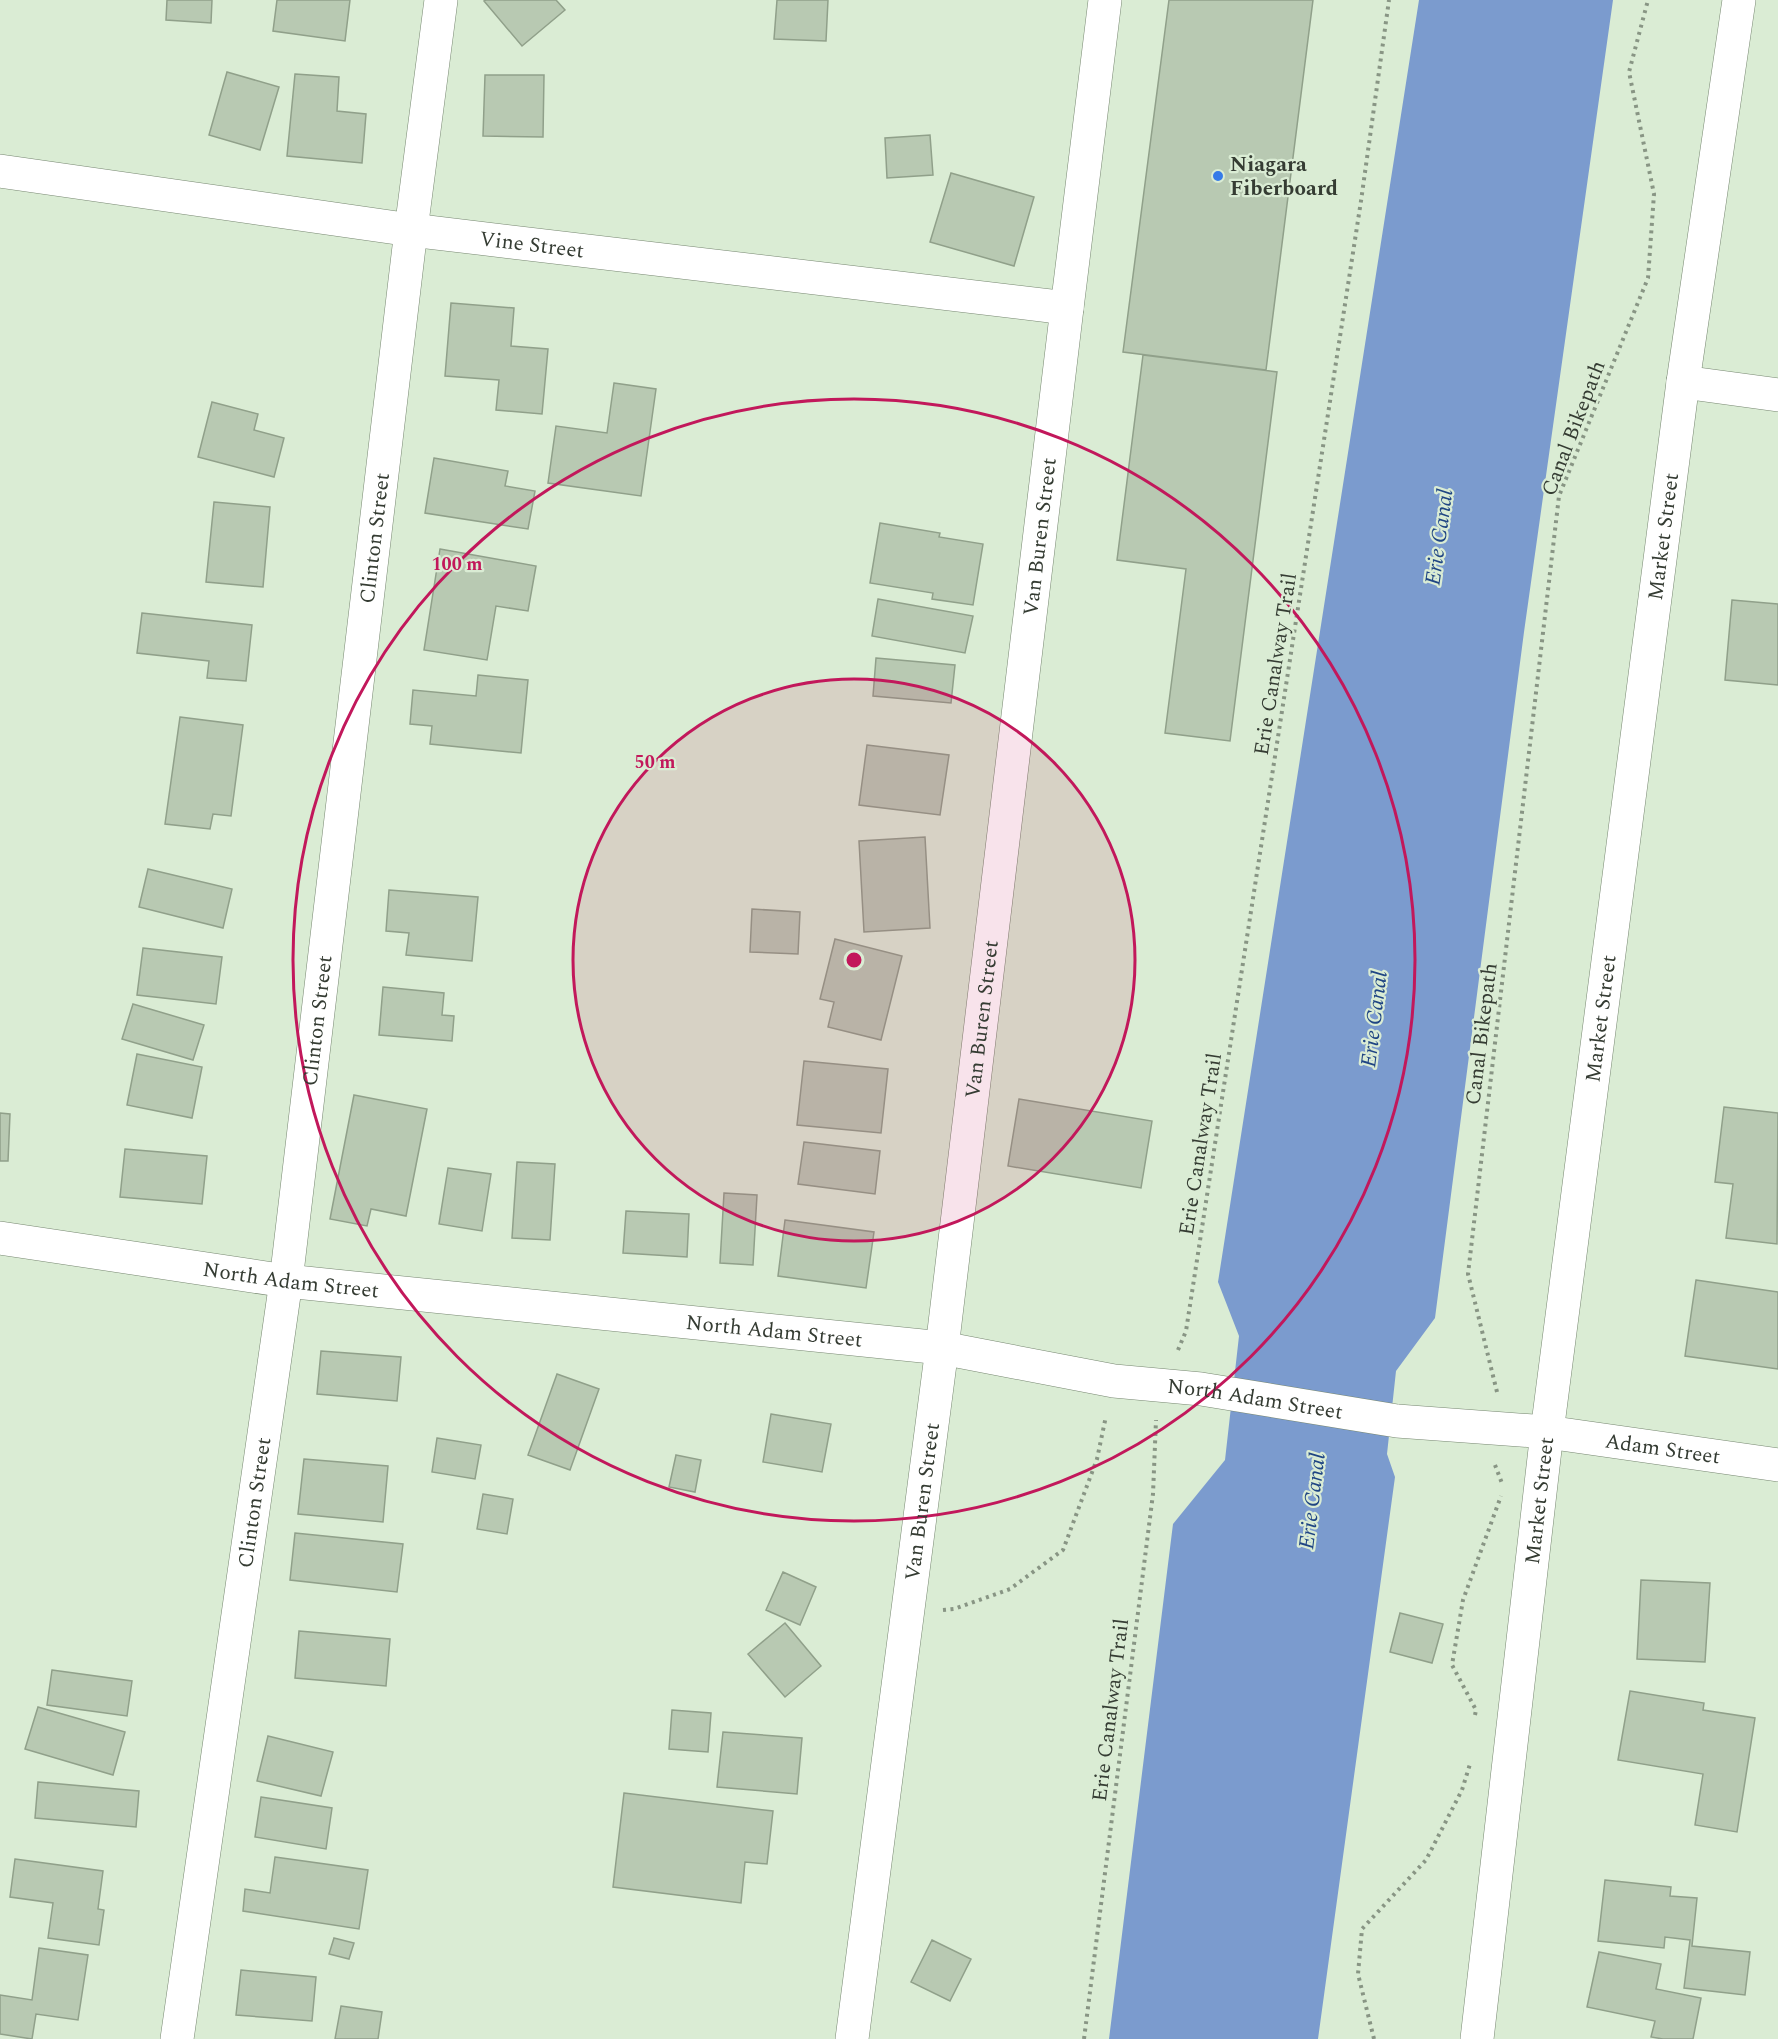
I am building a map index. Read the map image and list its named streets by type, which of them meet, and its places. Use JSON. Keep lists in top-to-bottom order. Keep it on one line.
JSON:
{"streets":{"street":["Vine Street","Van Buren Street","Market Street","Clinton Street","North Adam Street","Adam Street"],"path":["Canal Bikepath","Erie Canalway Trail"]},"crossings":[["Vine Street","Van Buren Street"],["Vine Street","Clinton Street"],["Canal Bikepath","North Adam Street"],["Van Buren Street","North Adam Street"],["Market Street","North Adam Street"],["Market Street","Adam Street"],["Clinton Street","North Adam Street"],["Erie Canalway Trail","North Adam Street"],["North Adam Street","Adam Street"]],"water":["Erie Canal"],"places":["Niagara Fiberboard"],"rings":["100 m","50 m"]}
